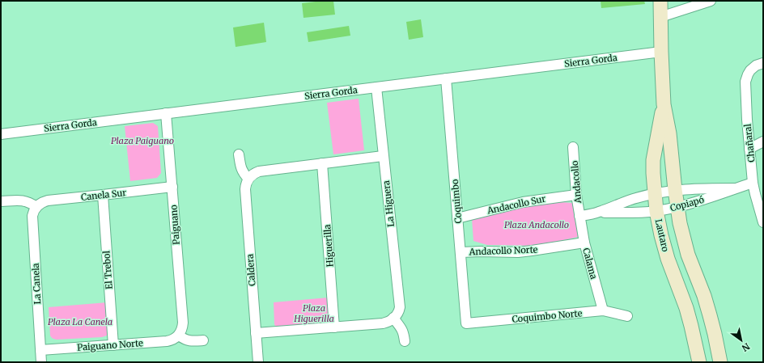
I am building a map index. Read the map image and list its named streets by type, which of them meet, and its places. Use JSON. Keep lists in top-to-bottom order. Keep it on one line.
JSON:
{"streets":{"street":["Sierra Gorda","Chañaral","Andacollo","Canela Sur","Coquimbo","La Higuera","Copiapó","Andacollo Sur","Paiguano","Lautaro","Higuerilla","Andacollo Norte","Calama","El Trebol","Caldera","La Canela","Coquimbo Norte","Paiguano Norte"]},"crossings":[["Sierra Gorda","Coquimbo"],["Sierra Gorda","La Higuera"],["Sierra Gorda","Paiguano"],["Sierra Gorda","Lautaro"],["Chañaral","Copiapó"],["Andacollo","Copiapó"],["Andacollo","Andacollo Sur"],["Andacollo","Calama"],["Canela Sur","Paiguano"],["Canela Sur","El Trebol"],["Canela Sur","La Canela"],["Coquimbo","Andacollo Sur"],["Coquimbo","Andacollo Norte"],["Coquimbo","Coquimbo Norte"],["Copiapó","Lautaro"],["Copiapó","Calama"],["Paiguano","Paiguano Norte"],["Andacollo Norte","Calama"],["Calama","Coquimbo Norte"],["El Trebol","Paiguano Norte"],["La Canela","Paiguano Norte"]],"parks":["Plaza Paiguano","Plaza Andacollo","Plaza Higuerilla","Plaza La Canela"],"north":"bottom right"}
